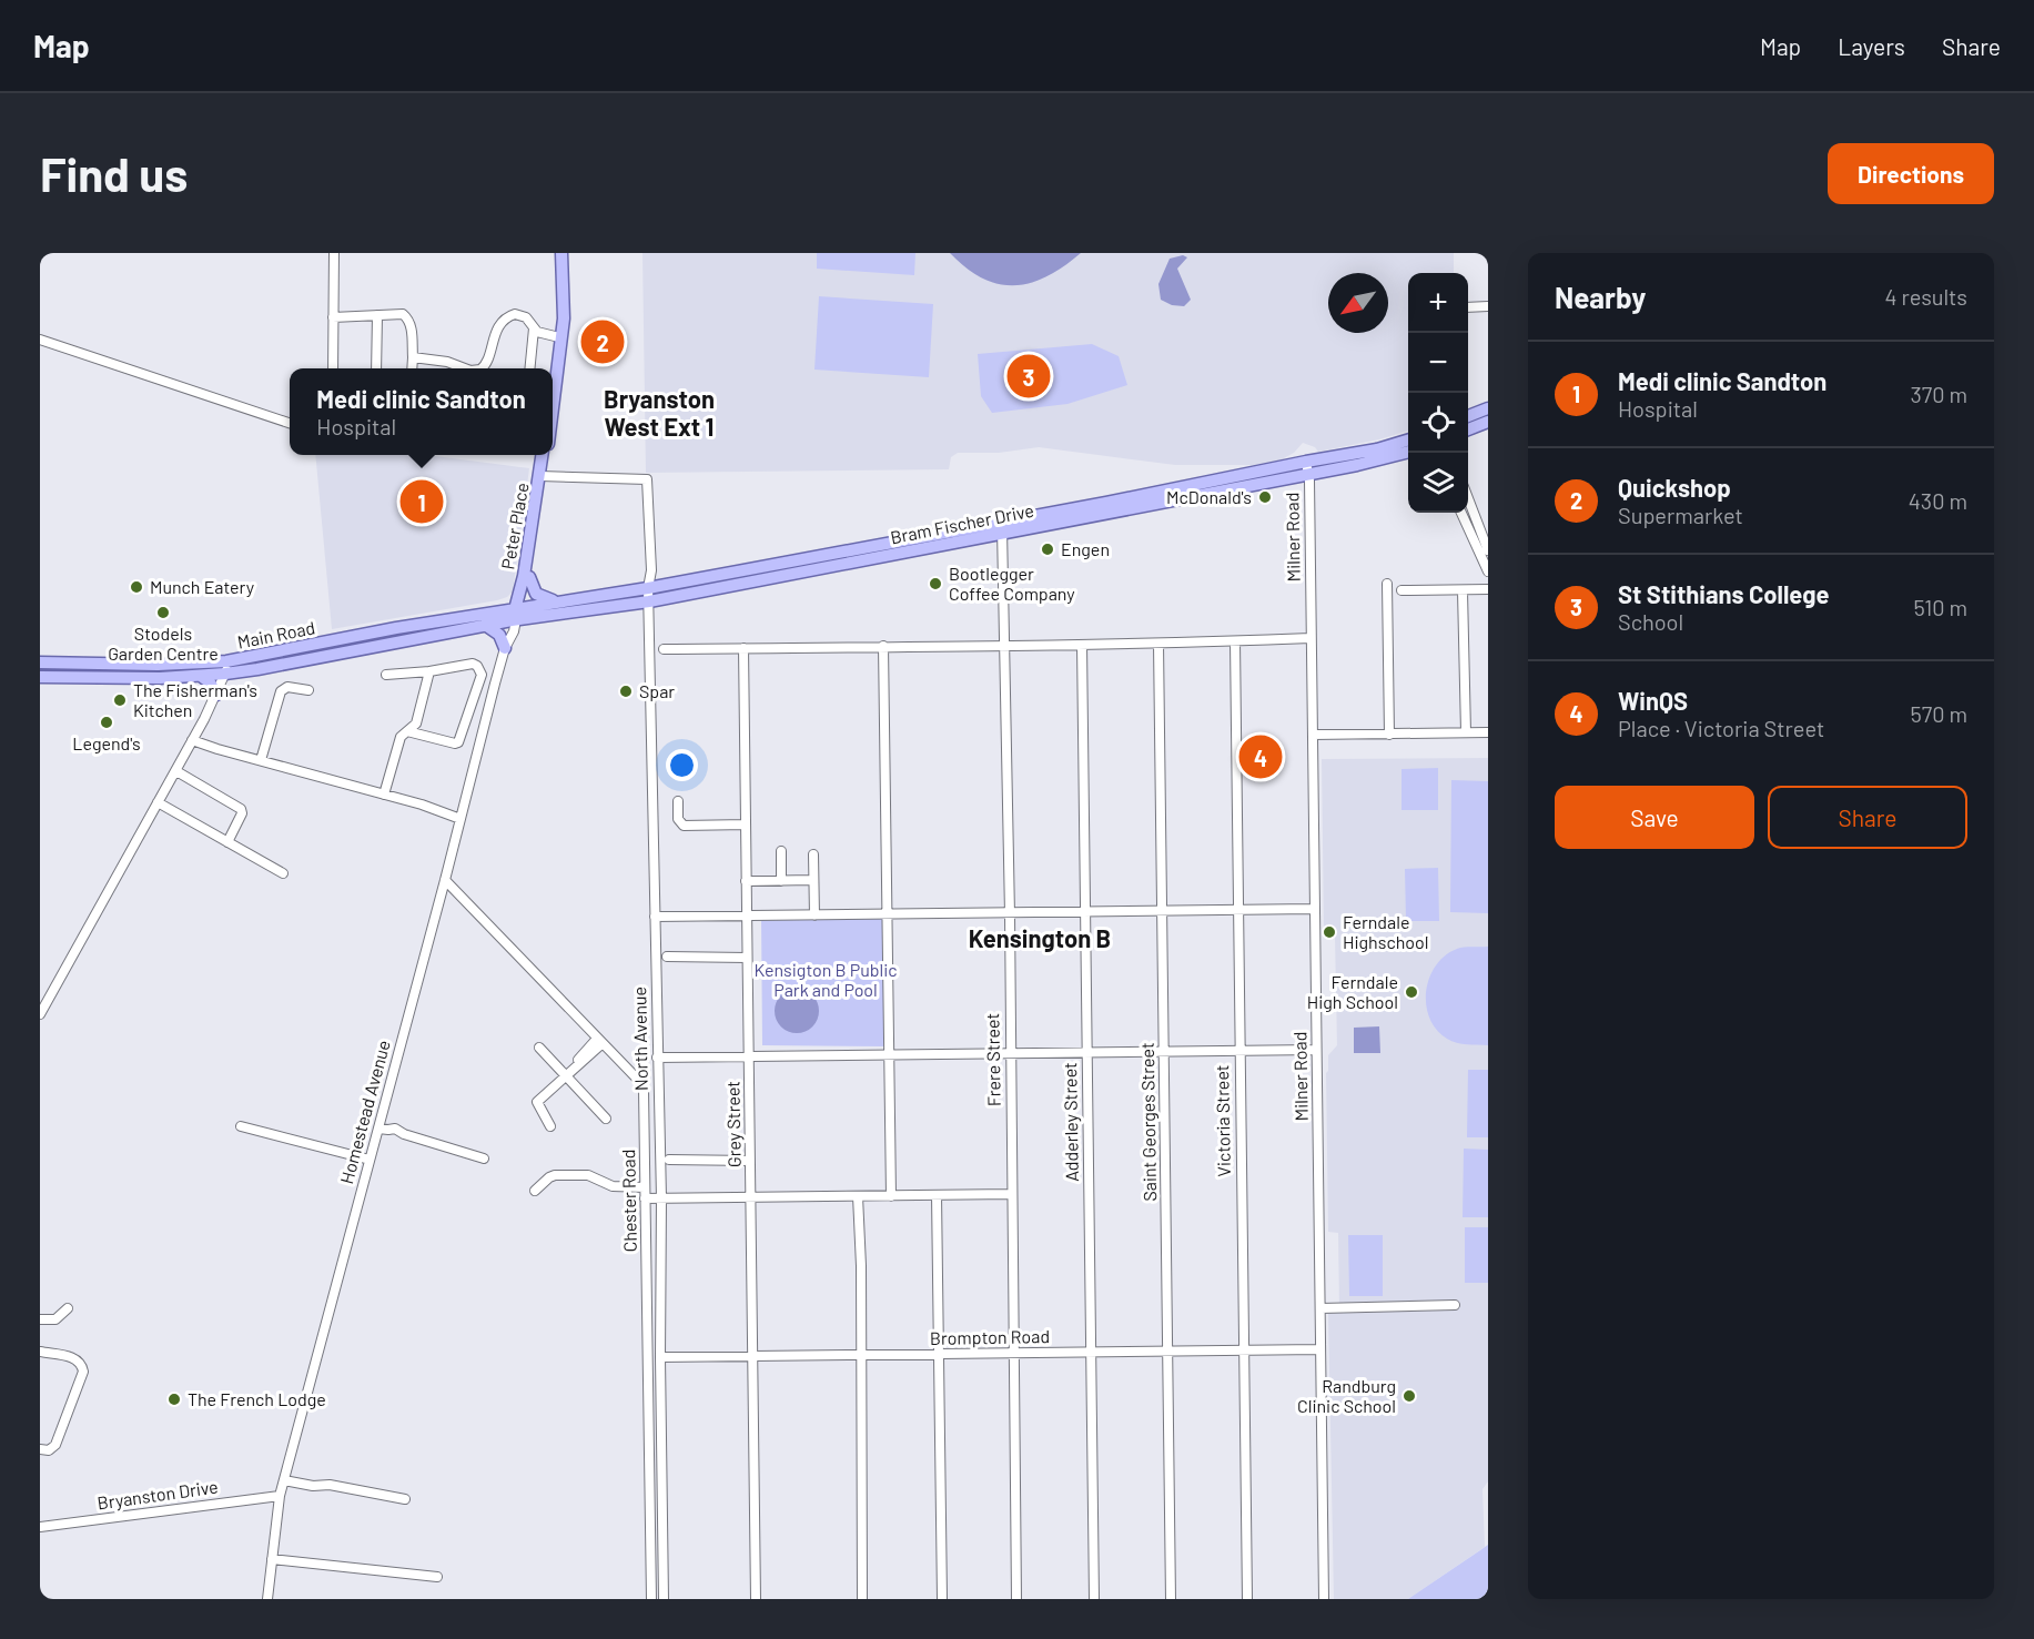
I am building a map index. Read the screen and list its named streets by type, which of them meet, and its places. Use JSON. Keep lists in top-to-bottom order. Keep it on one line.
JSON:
{"streets":{"main road":["Bram Fischer Drive","Peter Place","Main Road"],"street":["Milner Road","North Avenue","Frere Street","Homestead Avenue","Victoria Street","Adderley Street","Saint Georges Street","Grey Street","Chester Road","Brompton Road","Bryanston Drive"]},"crossings":[["Bram Fischer Drive","Peter Place"],["Bram Fischer Drive","Milner Road"],["Bram Fischer Drive","Main Road"],["Bram Fischer Drive","North Avenue"],["Bram Fischer Drive","Frere Street"],["Bram Fischer Drive","Homestead Avenue"],["Peter Place","Main Road"],["Peter Place","North Avenue"],["Peter Place","Homestead Avenue"],["Milner Road","Brompton Road"],["Main Road","Homestead Avenue"],["North Avenue","Brompton Road"],["Frere Street","Brompton Road"],["Homestead Avenue","Chester Road"],["Homestead Avenue","Bryanston Drive"],["Victoria Street","Brompton Road"],["Adderley Street","Brompton Road"],["Saint Georges Street","Brompton Road"],["Grey Street","Brompton Road"]],"districts":["Bryanston West Ext 1","Kensington B"],"parks":["Kensigton B Public Park and Pool"],"places":["McDonald's","Engen","Bootlegger Coffee Company","Munch Eatery","Stodels Garden Centre","Spar","The Fisherman's Kitchen","Legend's","Ferndale Highschool","Ferndale High School","Randburg Clinic School","The French Lodge"],"north":"bottom left","page":{"header":"Map","nav":["Map","Layers","Share"],"buttons":["Directions",["Save","Share"]],"title":"Find us","heading":["Nearby","4 results"],"map_buttons":["+","−"],"pins":["2","3","1","4"],"list":[{"mark":"1","name":"Medi clinic Sandton","note":"Hospital","value":"370 m"},{"mark":"2","name":"Quickshop","note":"Supermarket","value":"430 m"},{"mark":"3","name":"St Stithians College","note":"School","value":"510 m"},{"mark":"4","name":"WinQS","note":"Place · Victoria Street","value":"570 m"}],"popup":["Medi clinic Sandton","Hospital"]}}
